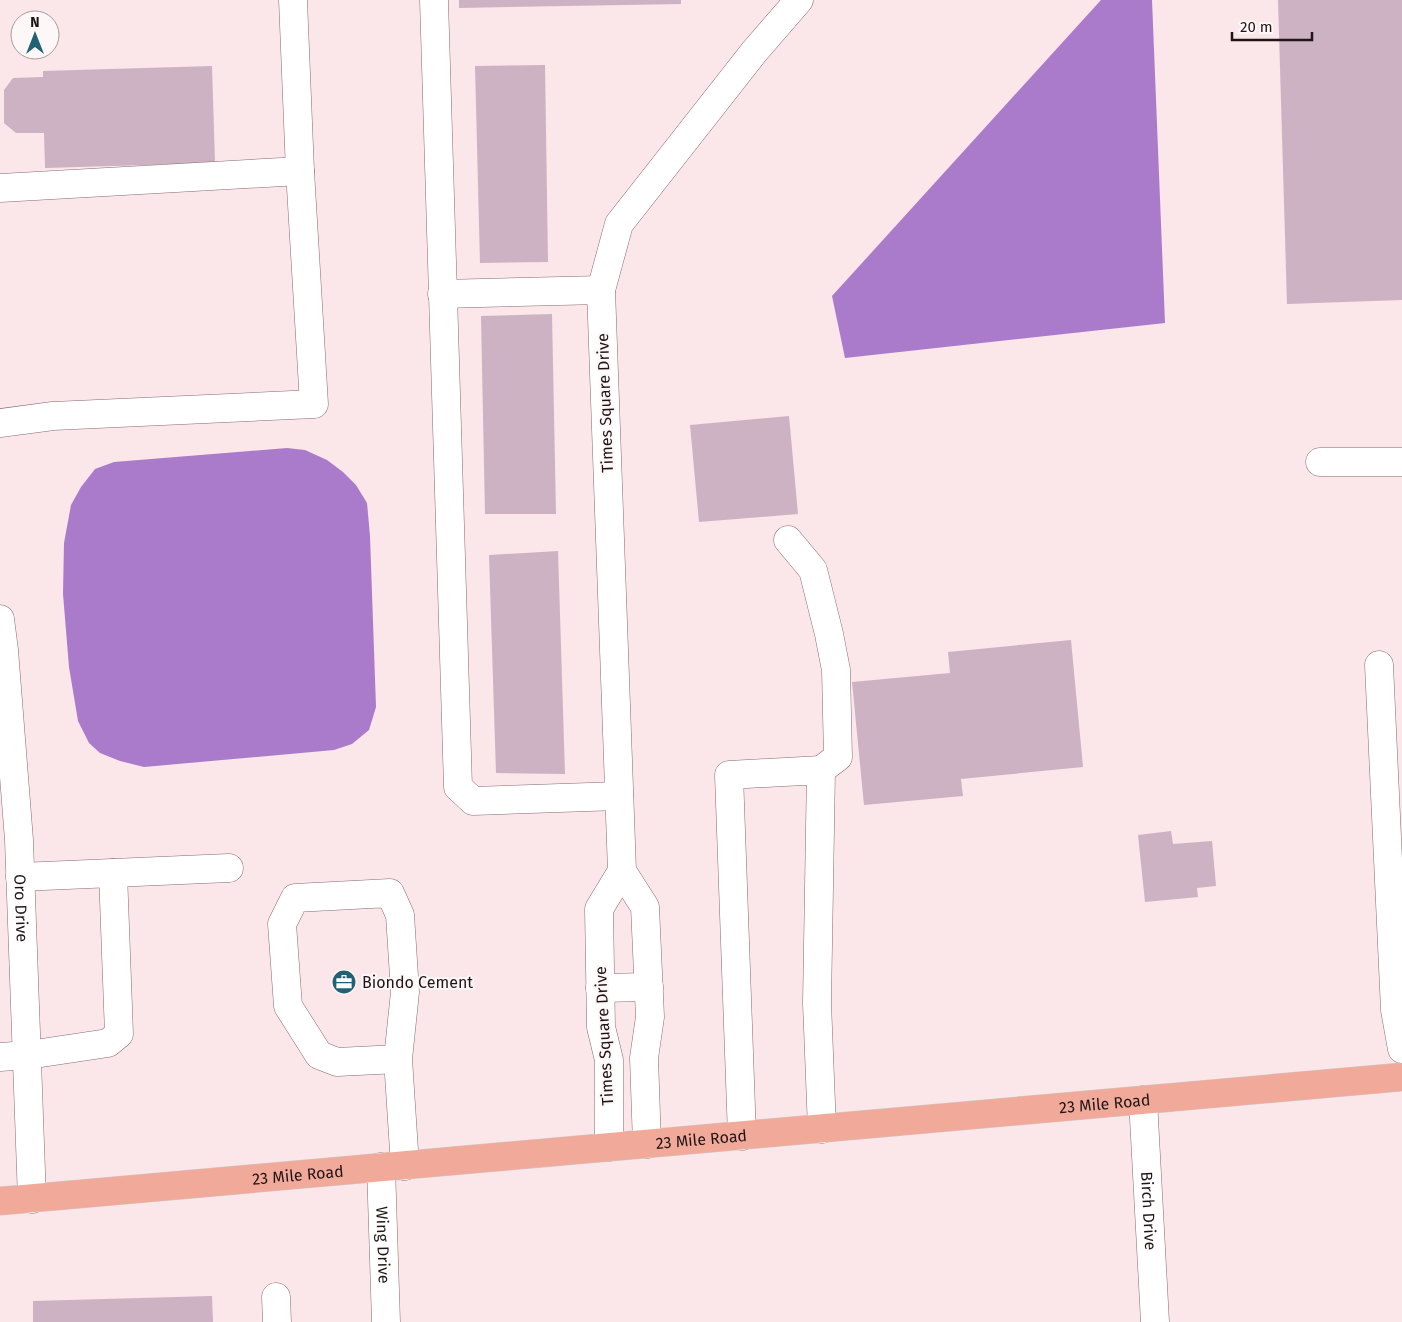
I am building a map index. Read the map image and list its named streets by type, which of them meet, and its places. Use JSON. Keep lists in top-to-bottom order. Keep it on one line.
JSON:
{"streets":{"main road":["23 Mile Road"],"street":["Times Square Drive","Oro Drive","Birch Drive","Wing Drive"]},"crossings":[["Times Square Drive","23 Mile Road"],["Oro Drive","23 Mile Road"],["23 Mile Road","Birch Drive"],["23 Mile Road","Wing Drive"]],"places":{"office":["Biondo Cement"]},"scale_bar":"20 m","north":"top"}
